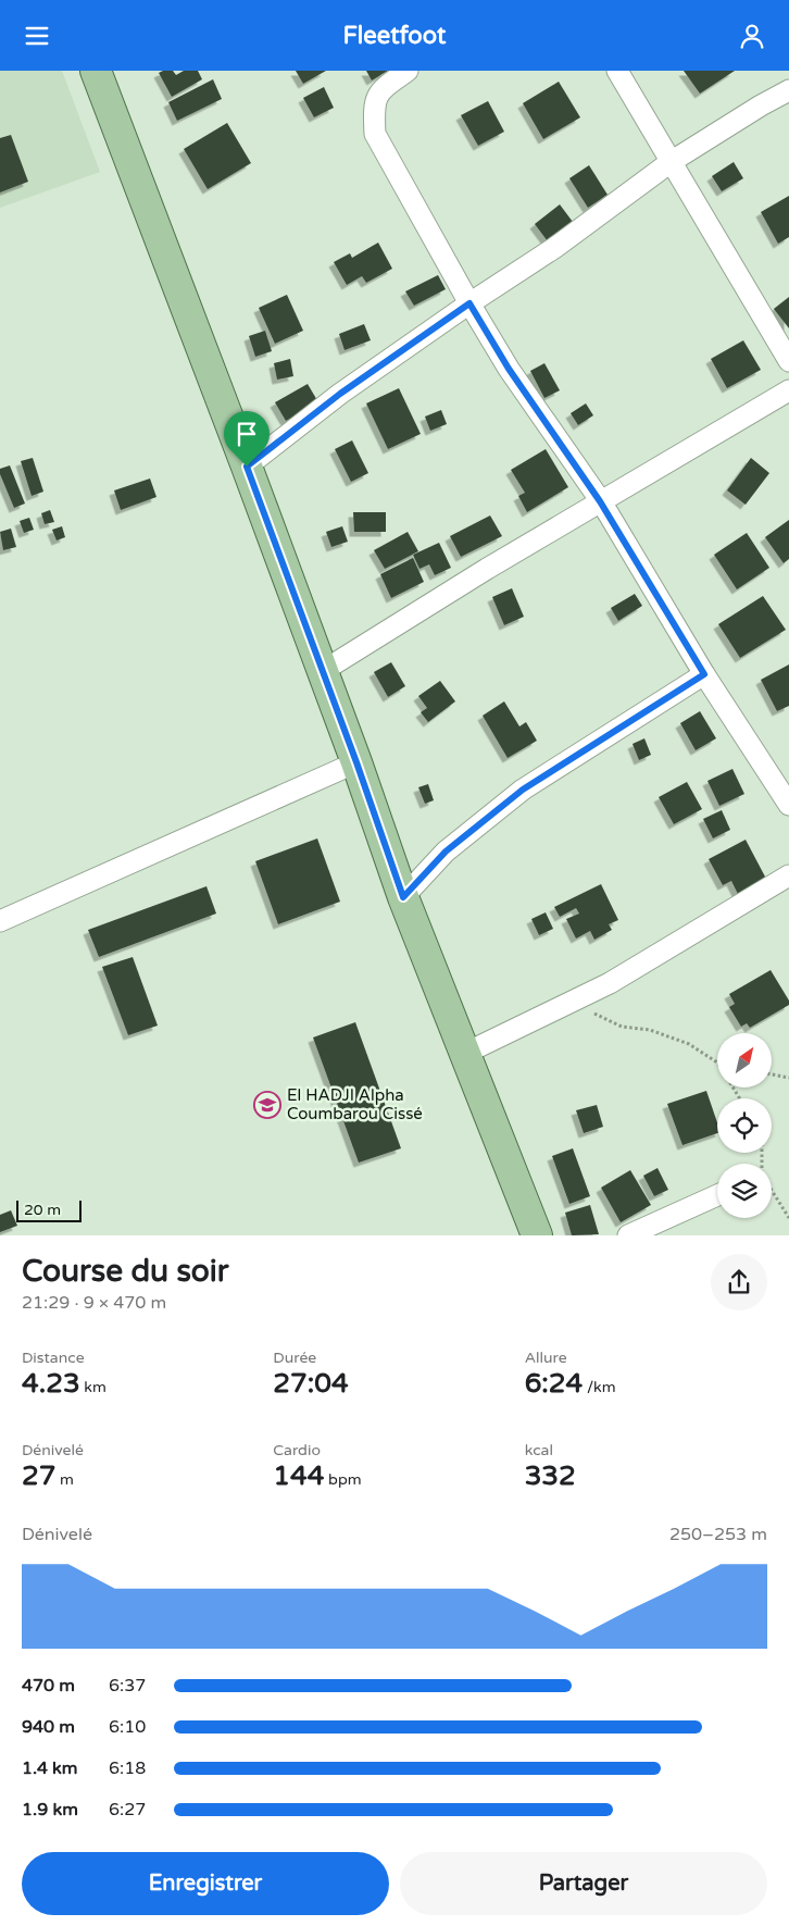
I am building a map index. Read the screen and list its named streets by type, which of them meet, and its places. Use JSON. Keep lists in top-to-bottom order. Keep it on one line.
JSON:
{"places":{"school or university":["El HADJI Alpha Coumbarou Cissé"]},"scale_bar":"20 m","north":"top right","page":{"header":"Fleetfoot","scale":"20 m","heading":["Course du soir","21:29 · 9 × 470 m"],"stats":[["Distance","4.23 km"],["Durée","27:04"],["Allure","6:24 /km"],["Dénivelé","27 m"],["Cardio","144 bpm"],["kcal","332"]],"chart":["Dénivelé","250–253 m"],"list":[{"name":"470 m","note":"6:37"},{"name":"940 m","note":"6:10"},{"name":"1.4 km","note":"6:18"},{"name":"1.9 km","note":"6:27"}],"buttons":["Enregistrer","Partager"]}}
